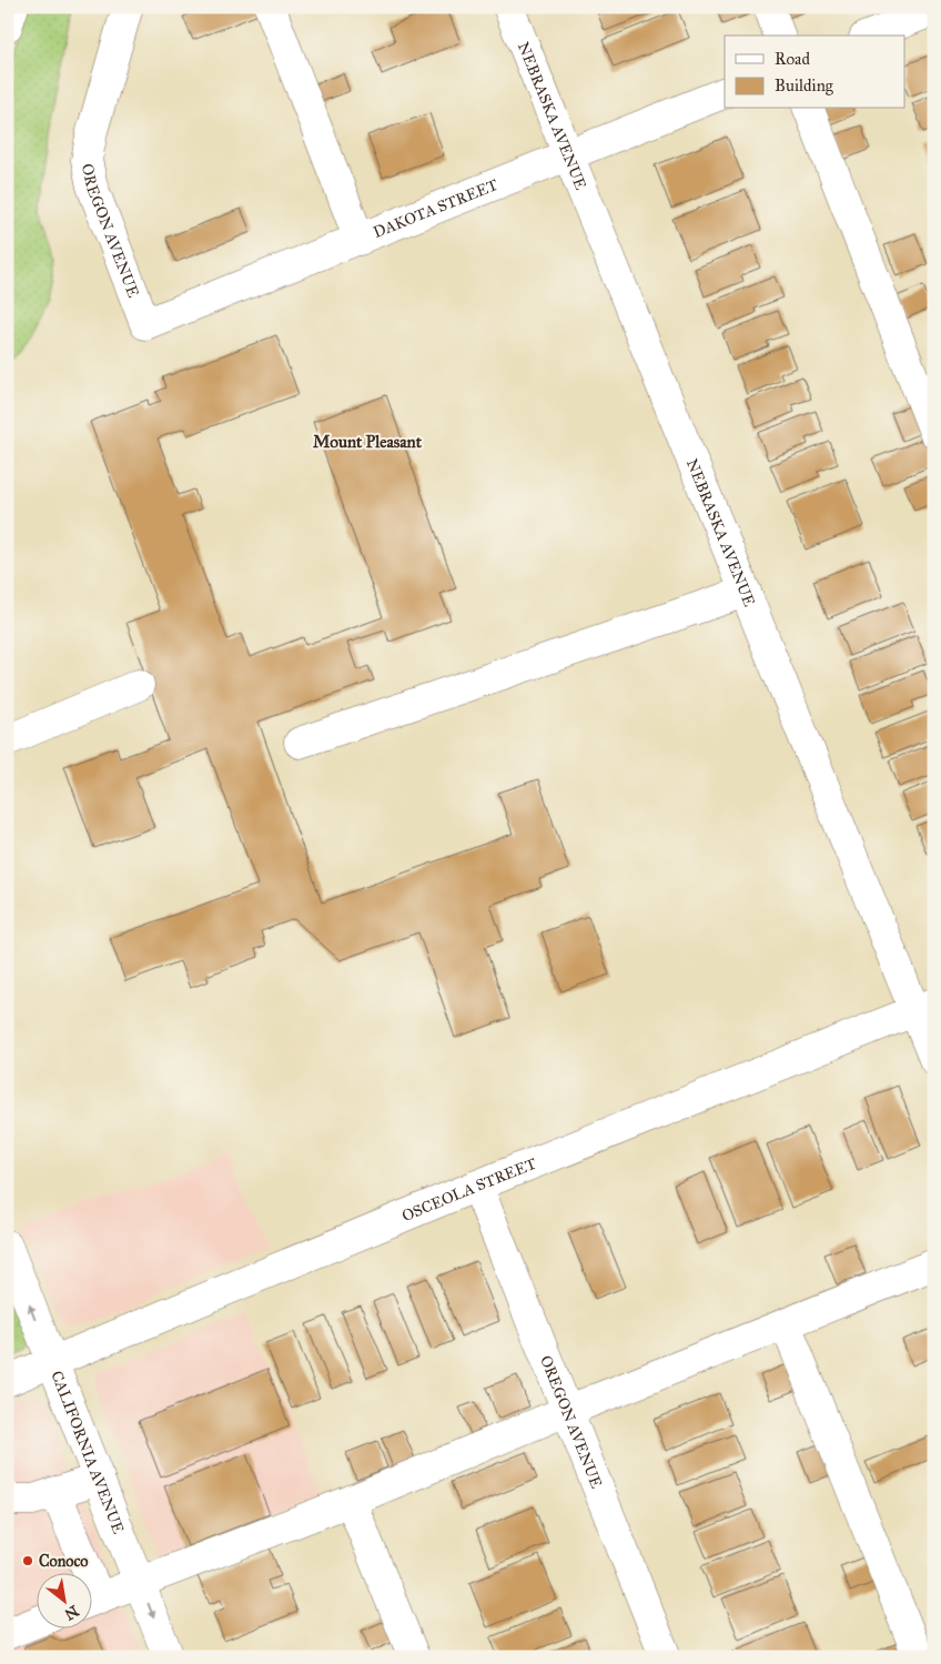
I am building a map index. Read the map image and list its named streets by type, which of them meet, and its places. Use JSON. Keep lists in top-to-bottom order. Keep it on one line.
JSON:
{"streets":{"main road":["NEBRASKA AVENUE","DAKOTA STREET","OREGON AVENUE","OSCEOLA STREET","CALIFORNIA AVENUE"]},"crossings":[["NEBRASKA AVENUE","DAKOTA STREET"],["NEBRASKA AVENUE","OSCEOLA STREET"],["DAKOTA STREET","OREGON AVENUE"],["OREGON AVENUE","OSCEOLA STREET"],["OSCEOLA STREET","CALIFORNIA AVENUE"]],"districts":["Mount Pleasant"],"places":["Conoco"],"legend":["Road","Building"],"north":"bottom right"}
